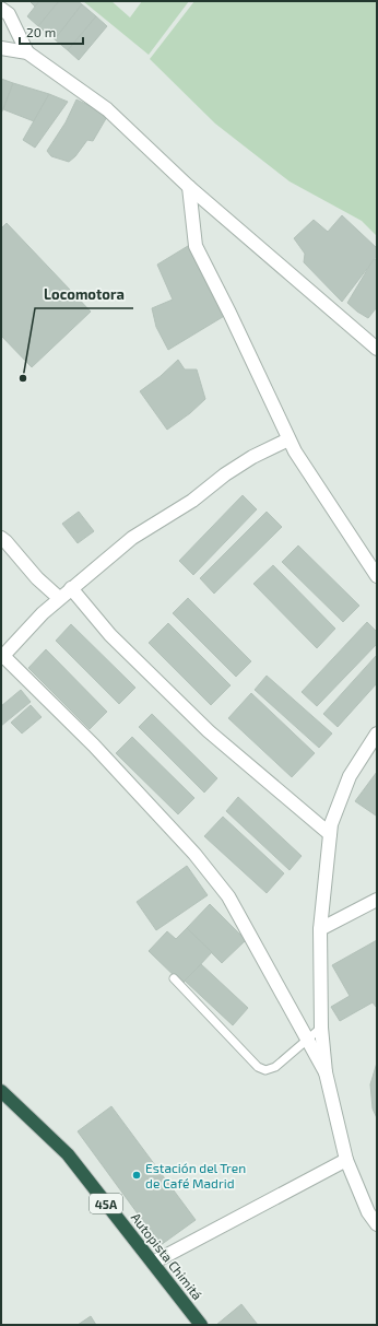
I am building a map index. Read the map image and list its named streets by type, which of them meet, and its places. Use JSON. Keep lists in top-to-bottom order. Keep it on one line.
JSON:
{"streets":{"highway":["45A","Autopista Chimitá"]},"places":["Locomotora","Estación del Tren de Café Madrid"],"scale_bar":"20 m"}
